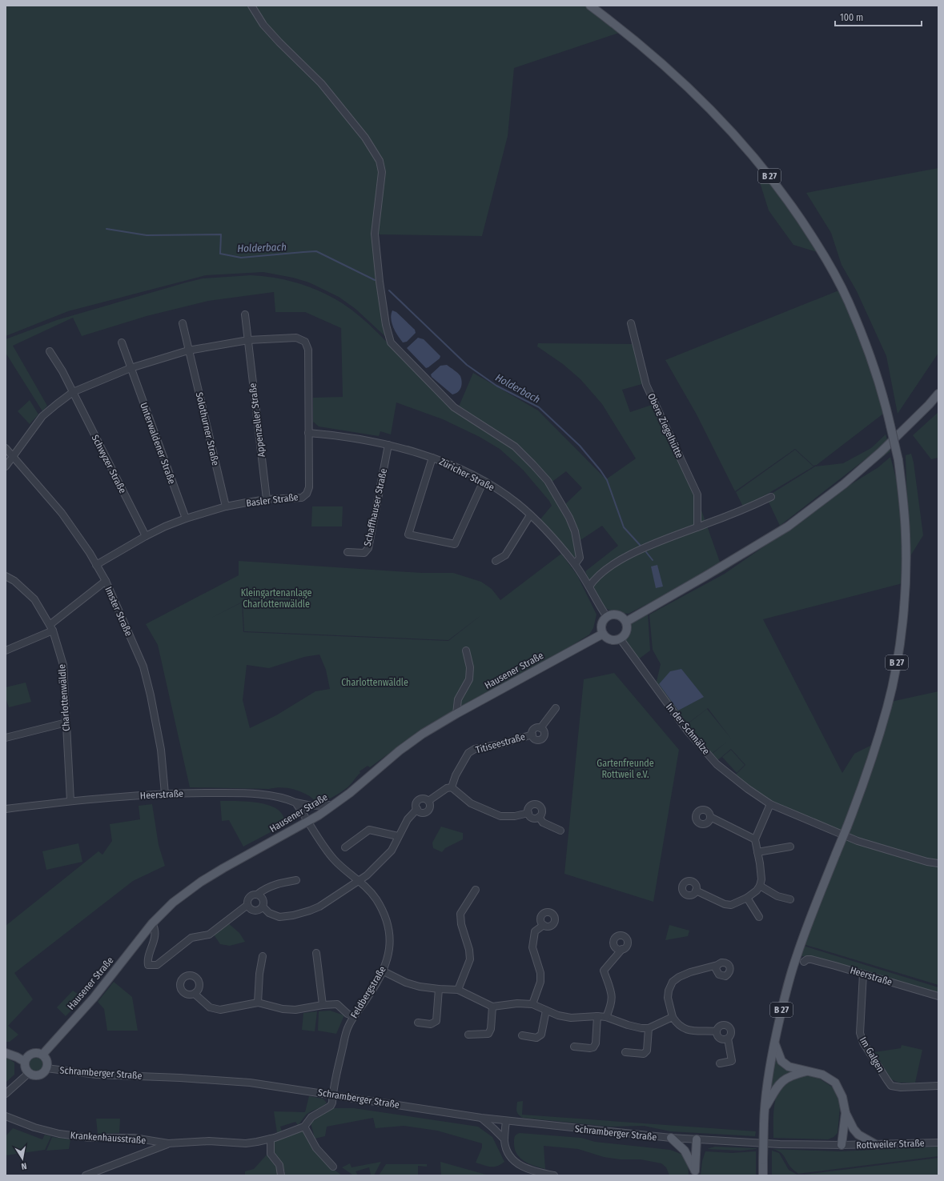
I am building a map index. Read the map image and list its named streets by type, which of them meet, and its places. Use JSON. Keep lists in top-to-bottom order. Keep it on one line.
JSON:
{"streets":{"main road":["B 27","Hausener Straße"],"street":["Appenzeller Straße","Obere Ziegelhütte","Solothurner Straße","Unterwaldener Straße","Schwyzer Straße","Züricher Straße","Basler Straße","Schaffhauser Straße","Imster Straße","Charlottenwäldle","In der Schmälze","Titiseestraße","Heerstraße","Feldbergstraße","Im Galgen","Schramberger Straße","Krankenhausstraße","Rottweiler Straße"]},"crossings":[["Appenzeller Straße","Basler Straße"],["Solothurner Straße","Basler Straße"],["Unterwaldener Straße","Basler Straße"],["Schwyzer Straße","Basler Straße"],["Züricher Straße","Basler Straße"],["Züricher Straße","Schaffhauser Straße"],["Züricher Straße","Hausener Straße"],["Züricher Straße","In der Schmälze"],["Basler Straße","Imster Straße"],["Imster Straße","Heerstraße"],["Hausener Straße","In der Schmälze"],["Hausener Straße","Heerstraße"],["Hausener Straße","Feldbergstraße"],["Hausener Straße","Schramberger Straße"],["Charlottenwäldle","Heerstraße"],["Heerstraße","Im Galgen"],["Feldbergstraße","Schramberger Straße"],["Feldbergstraße","Krankenhausstraße"],["Schramberger Straße","Krankenhausstraße"],["Schramberger Straße","Rottweiler Straße"]],"water":["Holderbach"],"parks":["Kleingartenanlage Charlottenwäldle","Charlottenwäldle","Gartenfreunde Rottweil e.V."],"scale_bar":"100 m","north":"bottom"}
